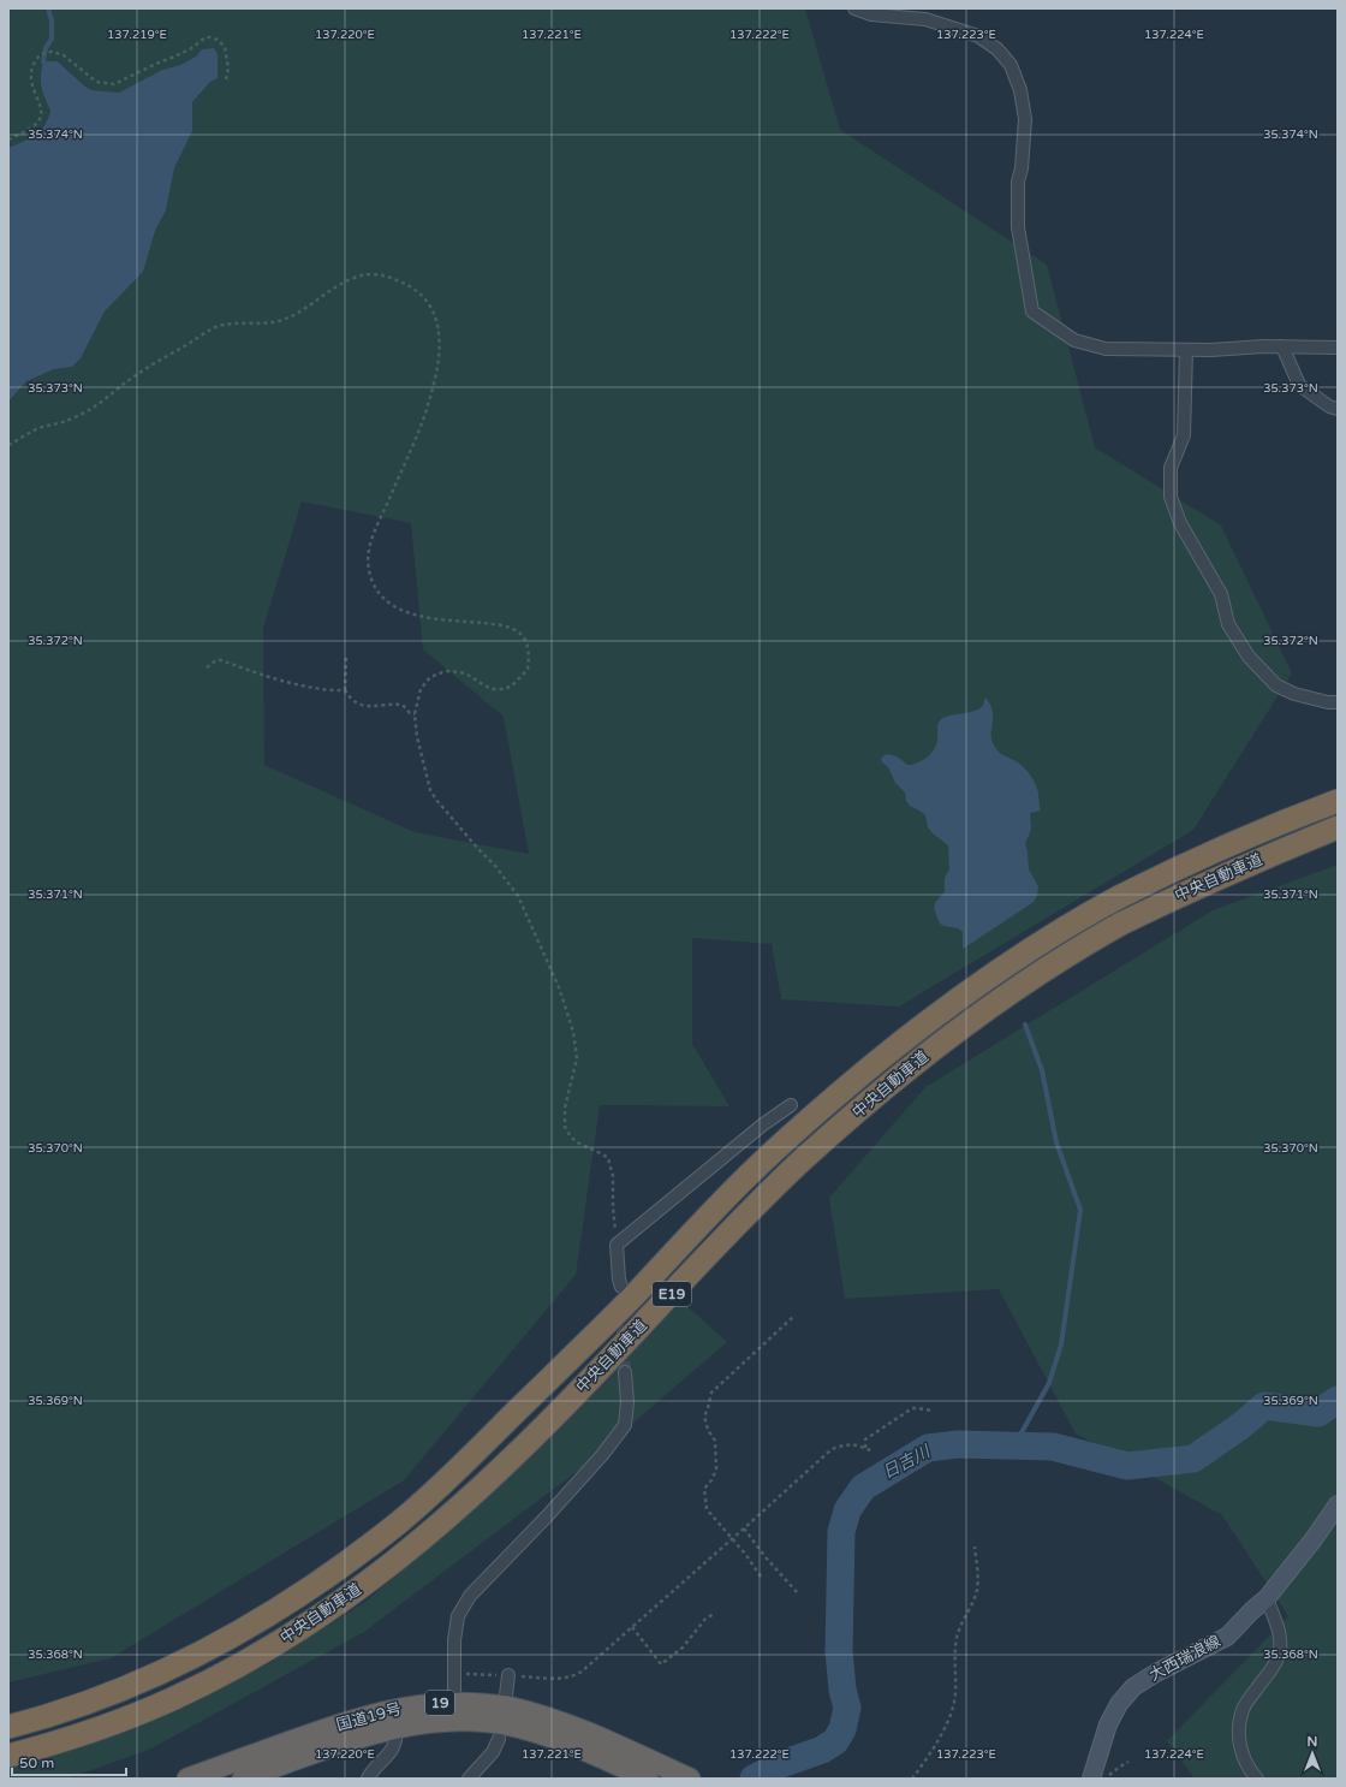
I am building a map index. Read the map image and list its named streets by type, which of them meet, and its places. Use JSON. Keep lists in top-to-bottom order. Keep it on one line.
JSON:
{"streets":{"highway":["中央自動車道","E19","19","国道19号"],"main road":["大西瑞浪線"]},"water":["日吉川"],"scale_bar":"50 m","north":"top","coordinates":["137.219°E","137.220°E","137.221°E","137.222°E","137.223°E","137.224°E","35.374°N","35.373°N","35.372°N","35.371°N","35.370°N","35.369°N","35.368°N"]}
